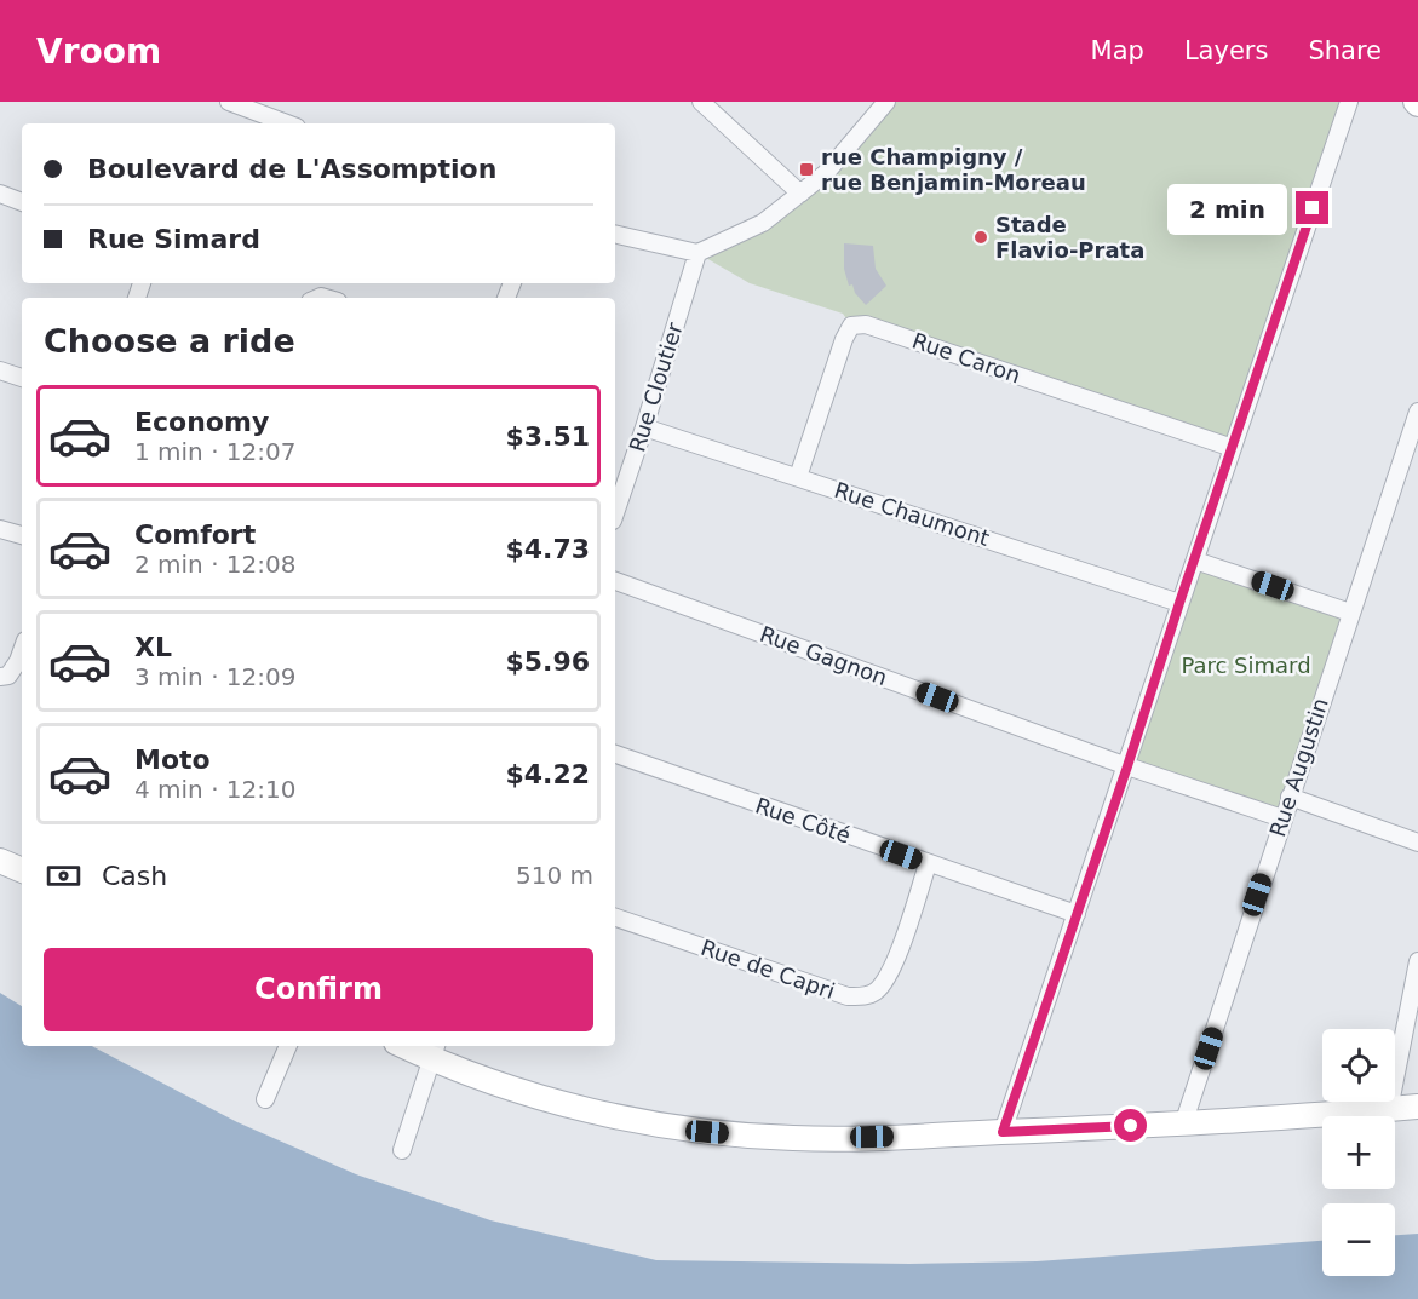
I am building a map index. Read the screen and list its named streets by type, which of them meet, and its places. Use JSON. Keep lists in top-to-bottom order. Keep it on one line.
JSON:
{"streets":{"street":["Rue Caron","Rue Cloutier","Rue Chaumont","Rue Gagnon","Rue Augustin","Rue Côté","Rue de Capri"]},"crossings":[["Rue Caron","Rue Chaumont"],["Rue Cloutier","Rue Chaumont"],["Rue Gagnon","Rue Augustin"],["Rue Côté","Rue de Capri"]],"parks":["Parc Simard"],"places":{"transit":["rue Champigny / rue Benjamin-Moreau"],"other":["Stade Flavio-Prata"]},"page":{"header":"Vroom","nav":["Map","Layers","Share"],"banner":["Boulevard de L'Assomption","Rue Simard"],"bubble":"2 min","heading":"Choose a ride","list":[{"name":"Economy","note":"1 min · 12:07","value":"$3.51"},{"name":"Comfort","note":"2 min · 12:08","value":"$4.73"},{"name":"XL","note":"3 min · 12:09","value":"$5.96"},{"name":"Moto","note":"4 min · 12:10","value":"$4.22"}],"pay":["Cash","510 m"],"buttons":"Confirm","map_buttons":["+","−"]}}
